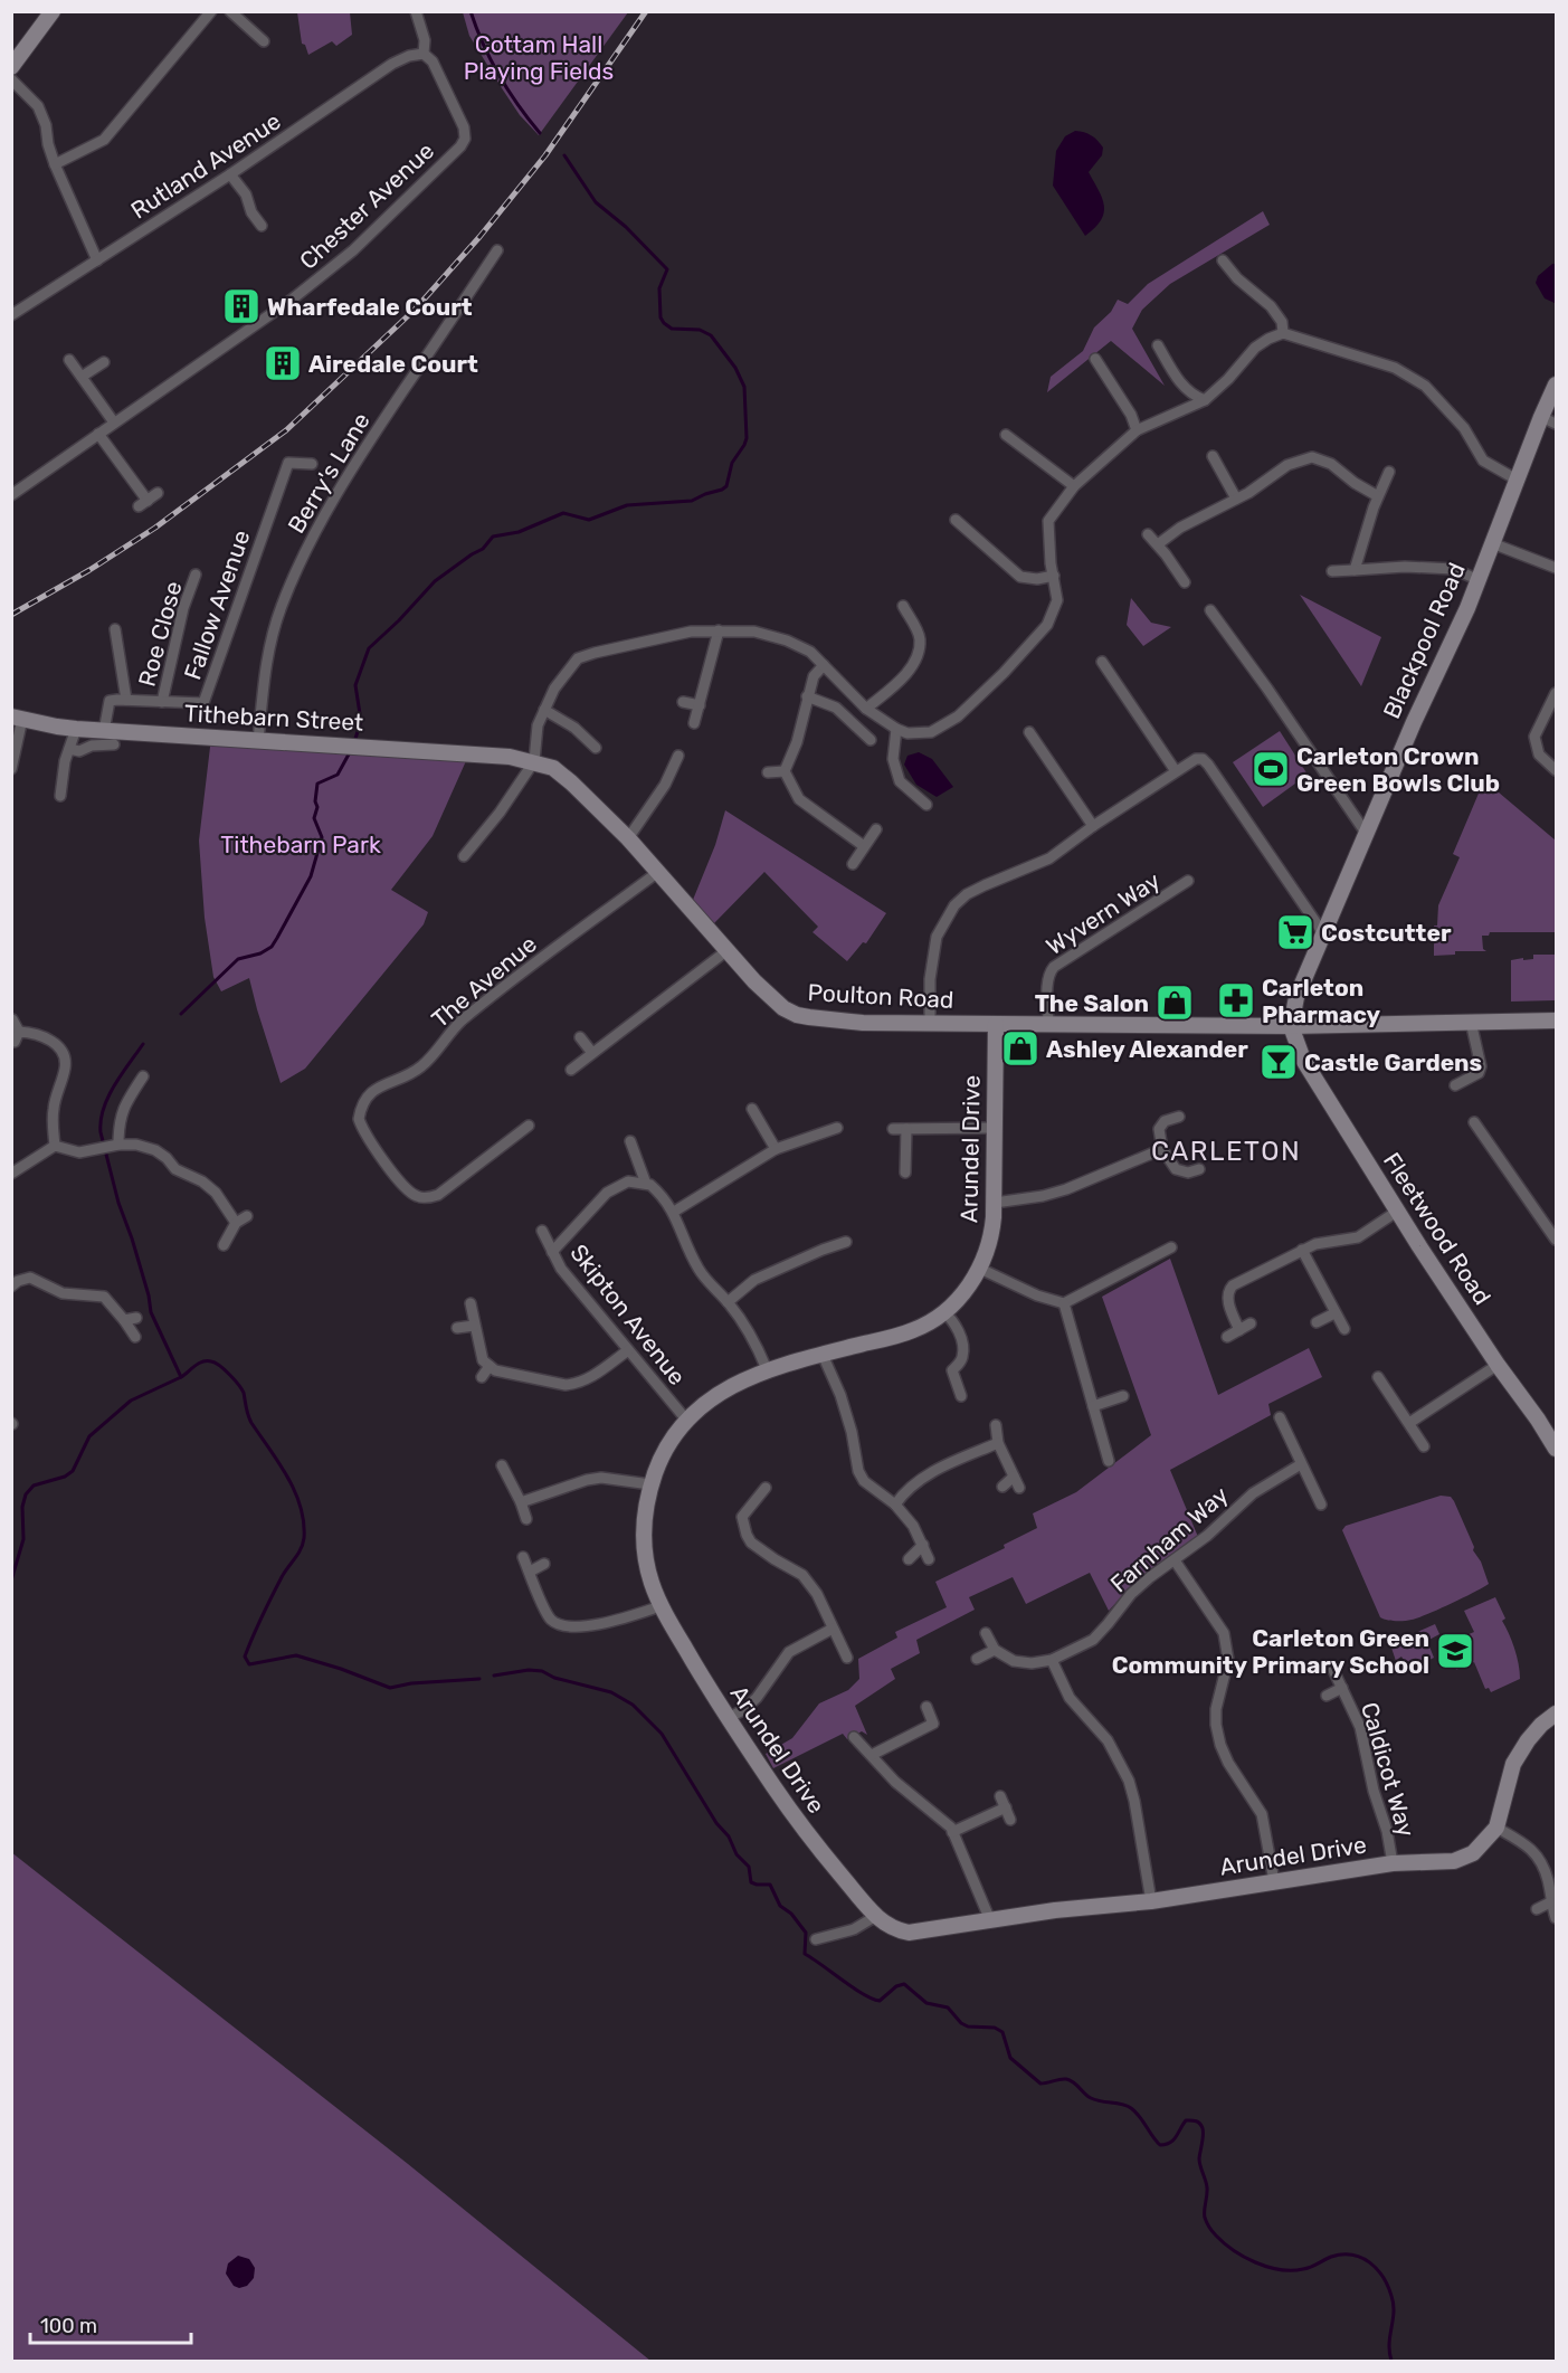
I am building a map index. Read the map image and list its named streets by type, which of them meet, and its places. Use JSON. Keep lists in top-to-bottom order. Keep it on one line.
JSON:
{"streets":{"main road":["Blackpool Road","Tithebarn Street","Poulton Road","Arundel Drive","Fleetwood Road"],"street":["Rutland Avenue","Chester Avenue","Berry's Lane","Fallow Avenue","Roe Close","Wyvern Way","The Avenue","Skipton Avenue","Farnham Way","Caldicot Way"]},"crossings":[["Rutland Avenue","Chester Avenue"],["Berry's Lane","Tithebarn Street"],["Fallow Avenue","Roe Close"],["Blackpool Road","Poulton Road"],["Blackpool Road","Fleetwood Road"],["Tithebarn Street","Poulton Road"],["Wyvern Way","Poulton Road"],["The Avenue","Poulton Road"],["Poulton Road","Arundel Drive"],["Poulton Road","Fleetwood Road"],["Arundel Drive","Skipton Avenue"],["Arundel Drive","Caldicot Way"]],"districts":["CARLETON"],"parks":["Cottam Hall Playing Fields","Tithebarn Park"],"places":{"building":["Wharfedale Court","Airedale Court"],"sports":["Carleton Crown Green Bowls Club"],"supermarket":["Costcutter"],"pharmacy":["Carleton Pharmacy"],"shop":["The Salon","Ashley Alexander"],"bar":["Castle Gardens"],"school or university":["Carleton Green Community Primary School"]},"scale_bar":"100 m"}
